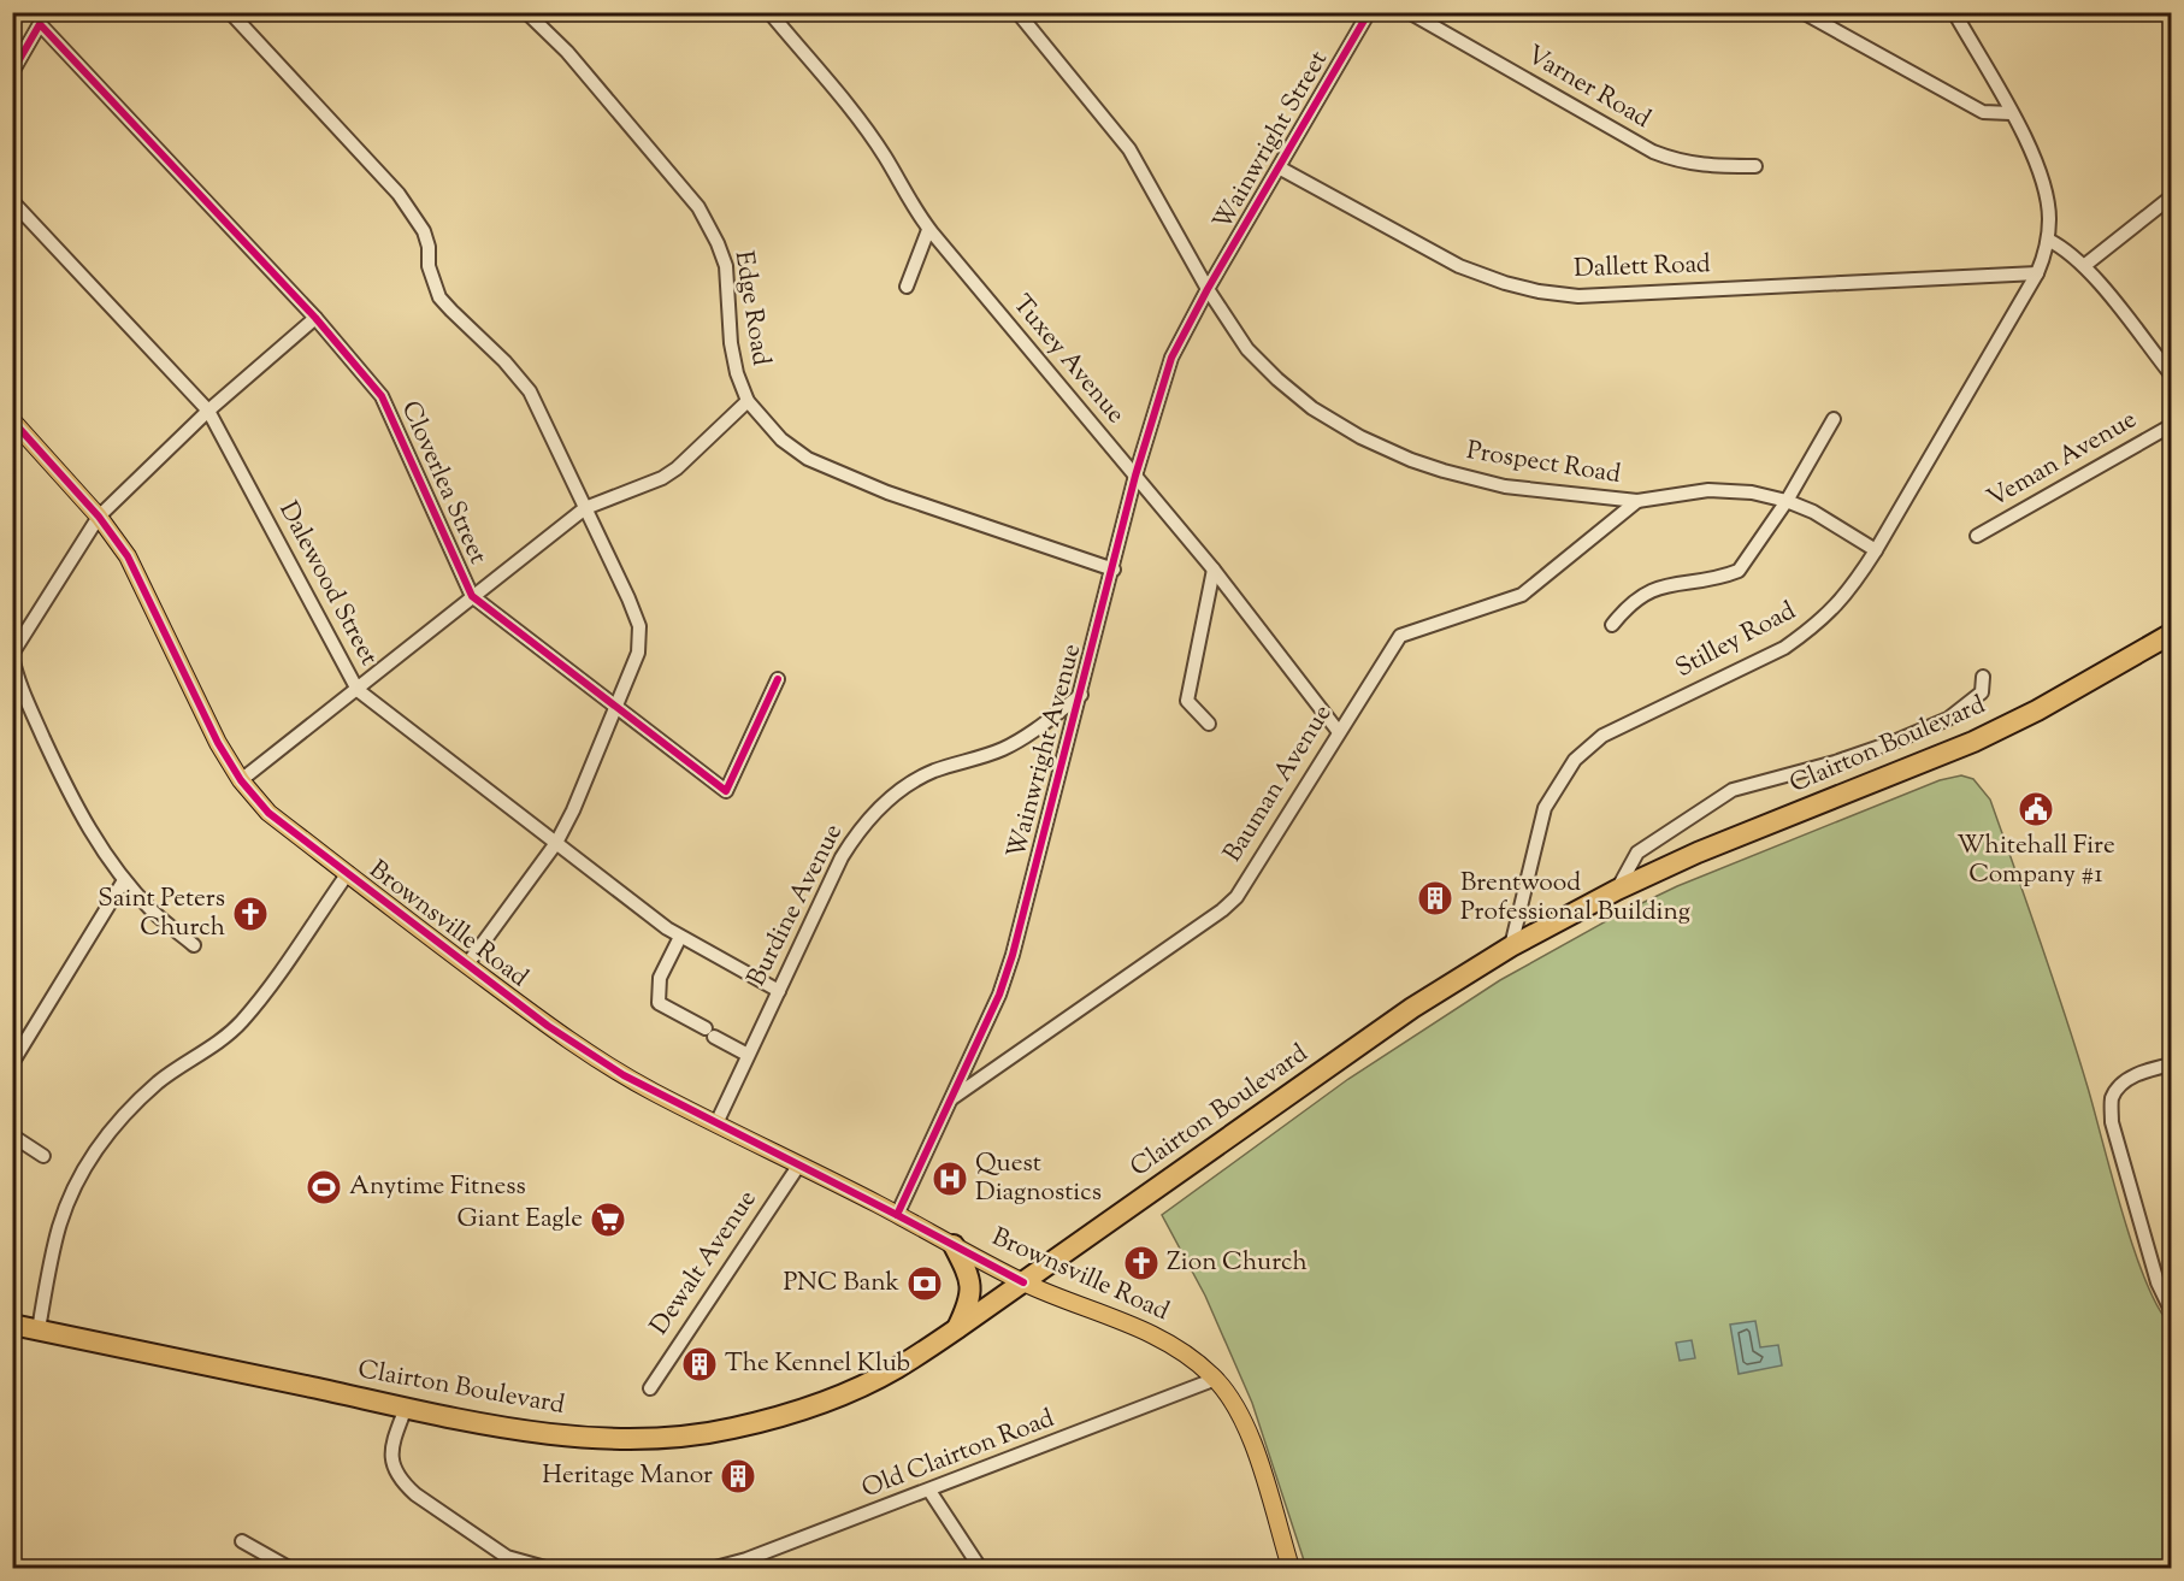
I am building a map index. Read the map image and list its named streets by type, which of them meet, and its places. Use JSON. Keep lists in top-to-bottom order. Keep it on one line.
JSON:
{"streets":{"highway":["Clairton Boulevard"],"main road":["Brownsville Road"],"street":["Varner Road","Wainwright Street","Dallett Road","Edge Road","Tuxey Avenue","Veman Avenue","Prospect Road","Cloverlea Street","Dalewood Street","Stilley Road","Wainwright Avenue","Bauman Avenue","Burdine Avenue","Dewalt Avenue","Old Clairton Road"]},"crossings":[["Wainwright Street","Dallett Road"],["Wainwright Street","Prospect Road"],["Wainwright Street","Wainwright Avenue"],["Dallett Road","Stilley Road"],["Edge Road","Wainwright Avenue"],["Tuxey Avenue","Wainwright Avenue"],["Tuxey Avenue","Bauman Avenue"],["Prospect Road","Stilley Road"],["Prospect Road","Wainwright Avenue"],["Prospect Road","Bauman Avenue"],["Dalewood Street","Burdine Avenue"],["Stilley Road","Clairton Boulevard"],["Clairton Boulevard","Brownsville Road"],["Wainwright Avenue","Bauman Avenue"],["Wainwright Avenue","Burdine Avenue"],["Wainwright Avenue","Brownsville Road"],["Burdine Avenue","Brownsville Road"],["Brownsville Road","Dewalt Avenue"],["Brownsville Road","Old Clairton Road"]],"places":{"public building":["Whitehall Fire Company #1"],"building":["Brentwood Professional Building","The Kennel Klub","Heritage Manor"],"church":["Saint Peters Church","Zion Church"],"hospital":["Quest Diagnostics"],"sports":["Anytime Fitness"],"supermarket":["Giant Eagle"],"bank":["PNC Bank"]}}
